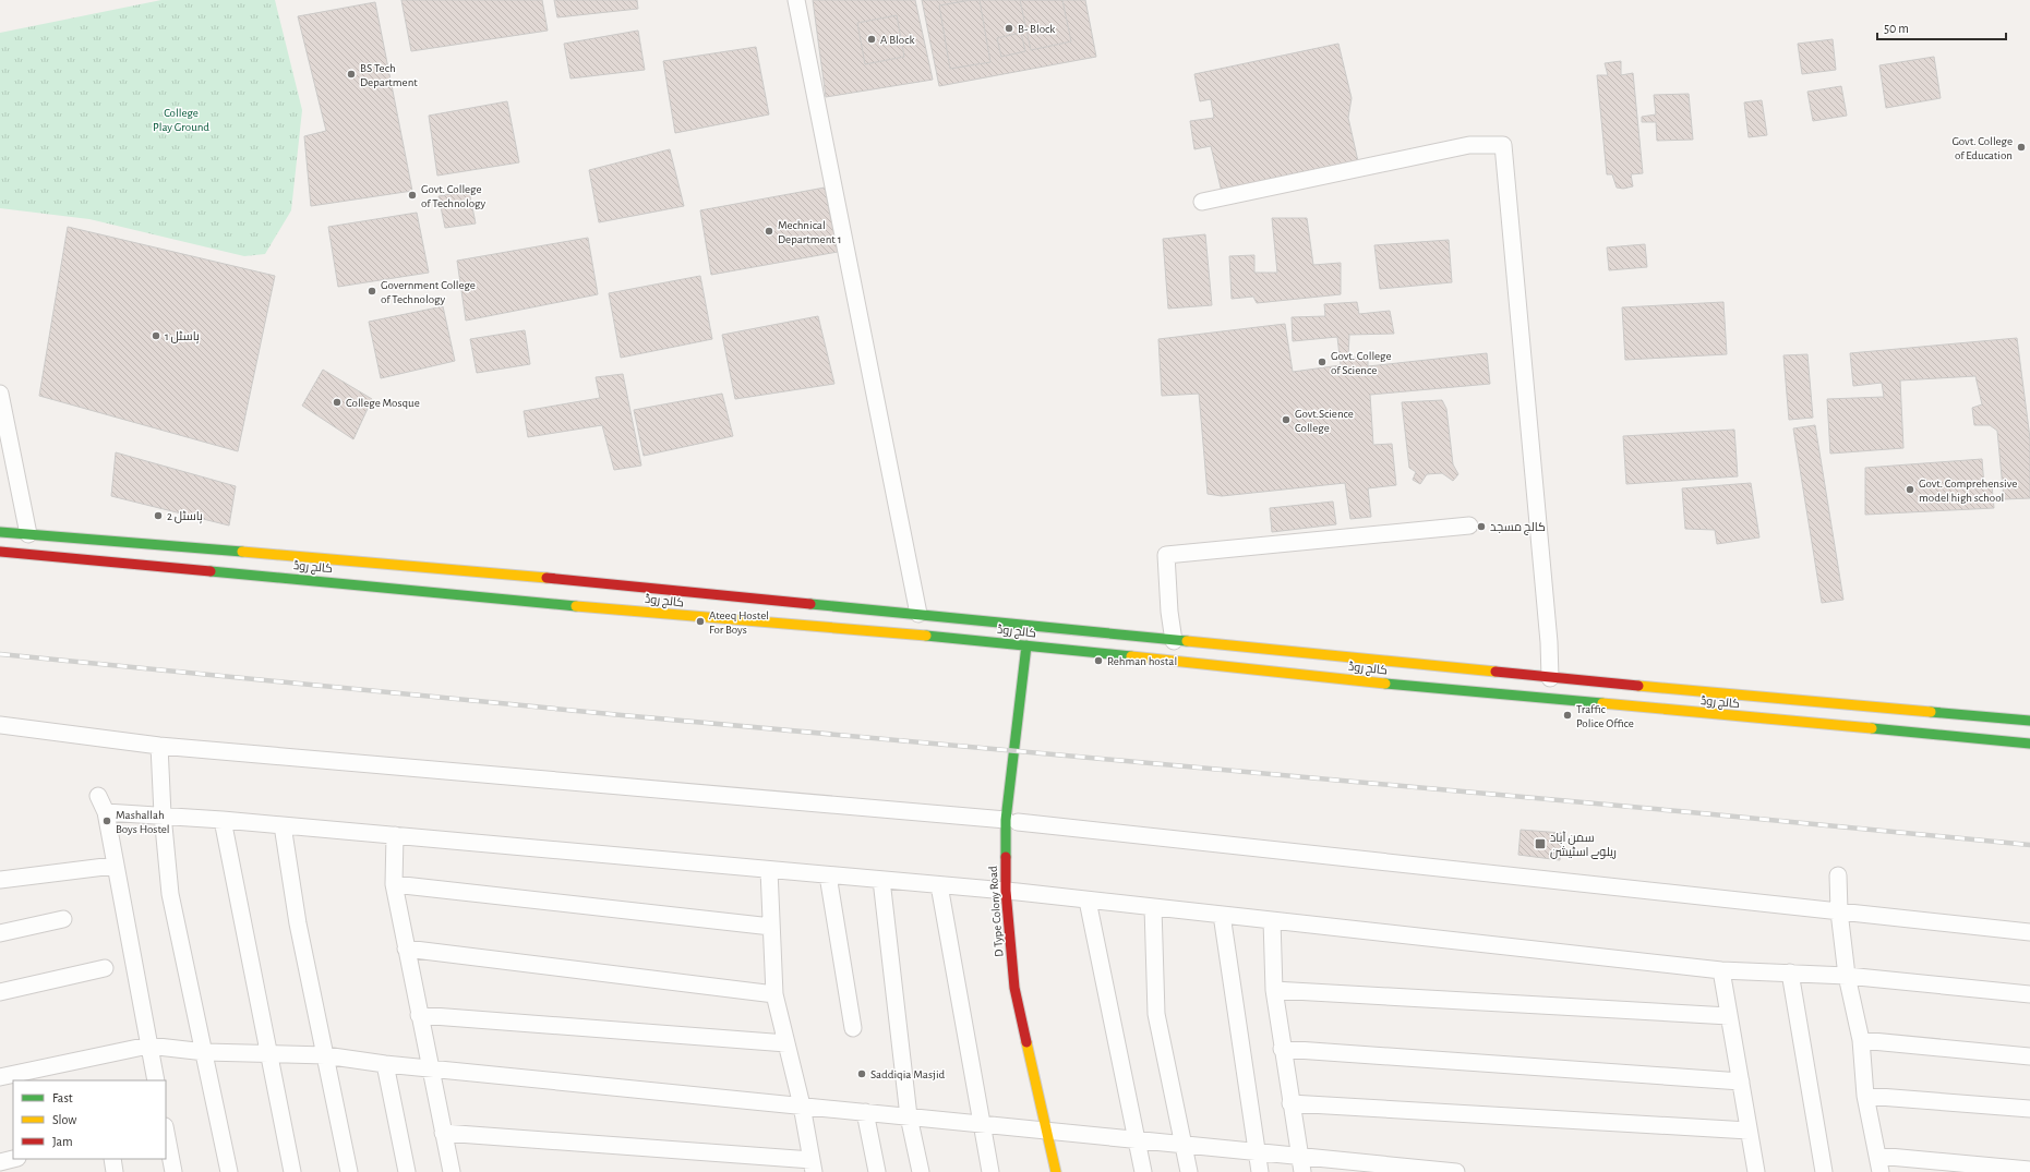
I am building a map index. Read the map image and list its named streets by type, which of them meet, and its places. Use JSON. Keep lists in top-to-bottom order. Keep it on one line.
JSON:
{"streets":{"main road":["کالج روڈ","D Type Colony Road"]},"crossings":[["کالج روڈ","D Type Colony Road"]],"parks":["College Play Ground"],"places":{"other":["B- Block","A Block","BS Tech Department","Govt. College of Education","Govt. College of Technology","Mechnical Department 1","Government College of Technology","ہاسٹل 1","Govt. College of Science","College Mosque","Govt.Science College","Govt. Comprehensive model high school","ہاسٹل 2","کالج مسجد","Ateeq Hostel For Boys","Rehman hostal","Traffic Police Office","Mashallah Boys Hostel","Saddiqia Masjid"],"transit":["سمن آباد ریلوے اسٹیشن"]},"legend":["Fast","Slow","Jam"],"scale_bar":"50 m"}
